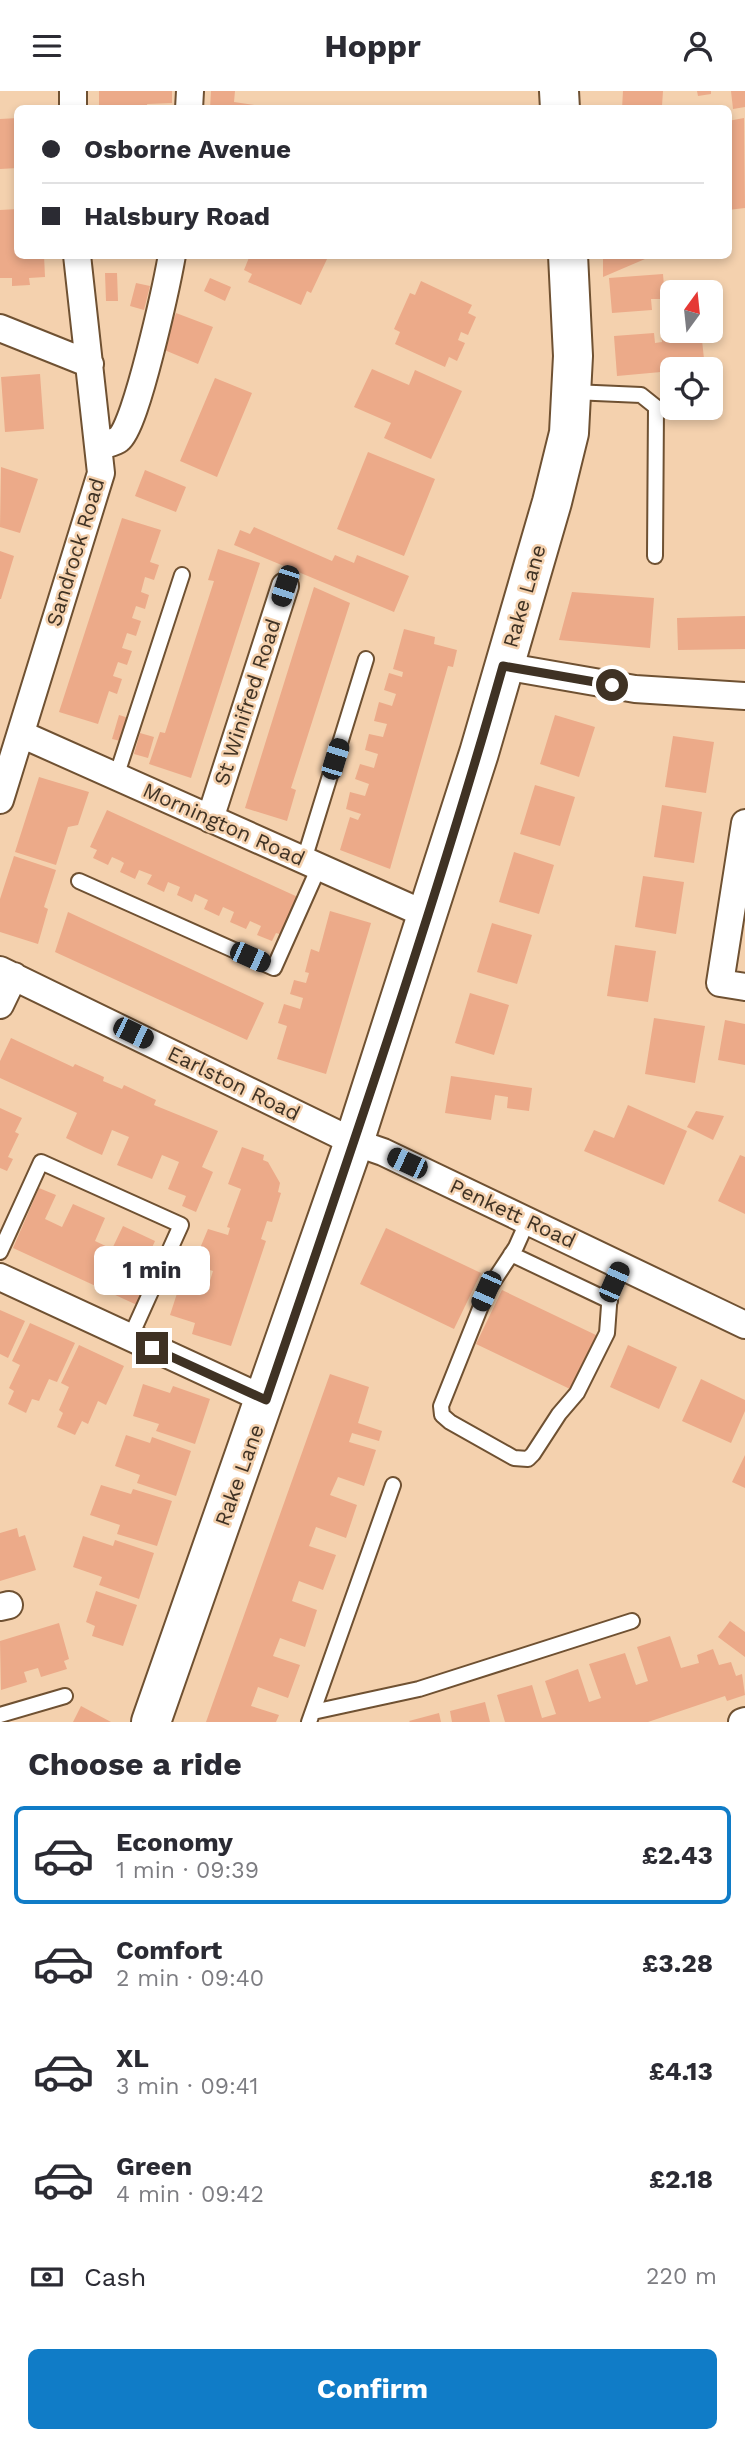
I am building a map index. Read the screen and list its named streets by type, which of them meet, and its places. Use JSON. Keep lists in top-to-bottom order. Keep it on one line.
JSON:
{"streets":{"main road":["Rake Lane"],"street":["Sandrock Road","St Winifred Road","Mornington Road","Earlston Road","Penkett Road"]},"crossings":[["Sandrock Road","Mornington Road"],["Rake Lane","Mornington Road"],["Rake Lane","Earlston Road"],["Rake Lane","Penkett Road"],["St Winifred Road","Mornington Road"],["Earlston Road","Penkett Road"]],"north":"top","page":{"header":"Hoppr","banner":["Osborne Avenue","Halsbury Road"],"bubble":"1 min","heading":"Choose a ride","list":[{"name":"Economy","note":"1 min · 09:39","value":"£2.43"},{"name":"Comfort","note":"2 min · 09:40","value":"£3.28"},{"name":"XL","note":"3 min · 09:41","value":"£4.13"},{"name":"Green","note":"4 min · 09:42","value":"£2.18"}],"pay":["Cash","220 m"],"buttons":"Confirm"}}
